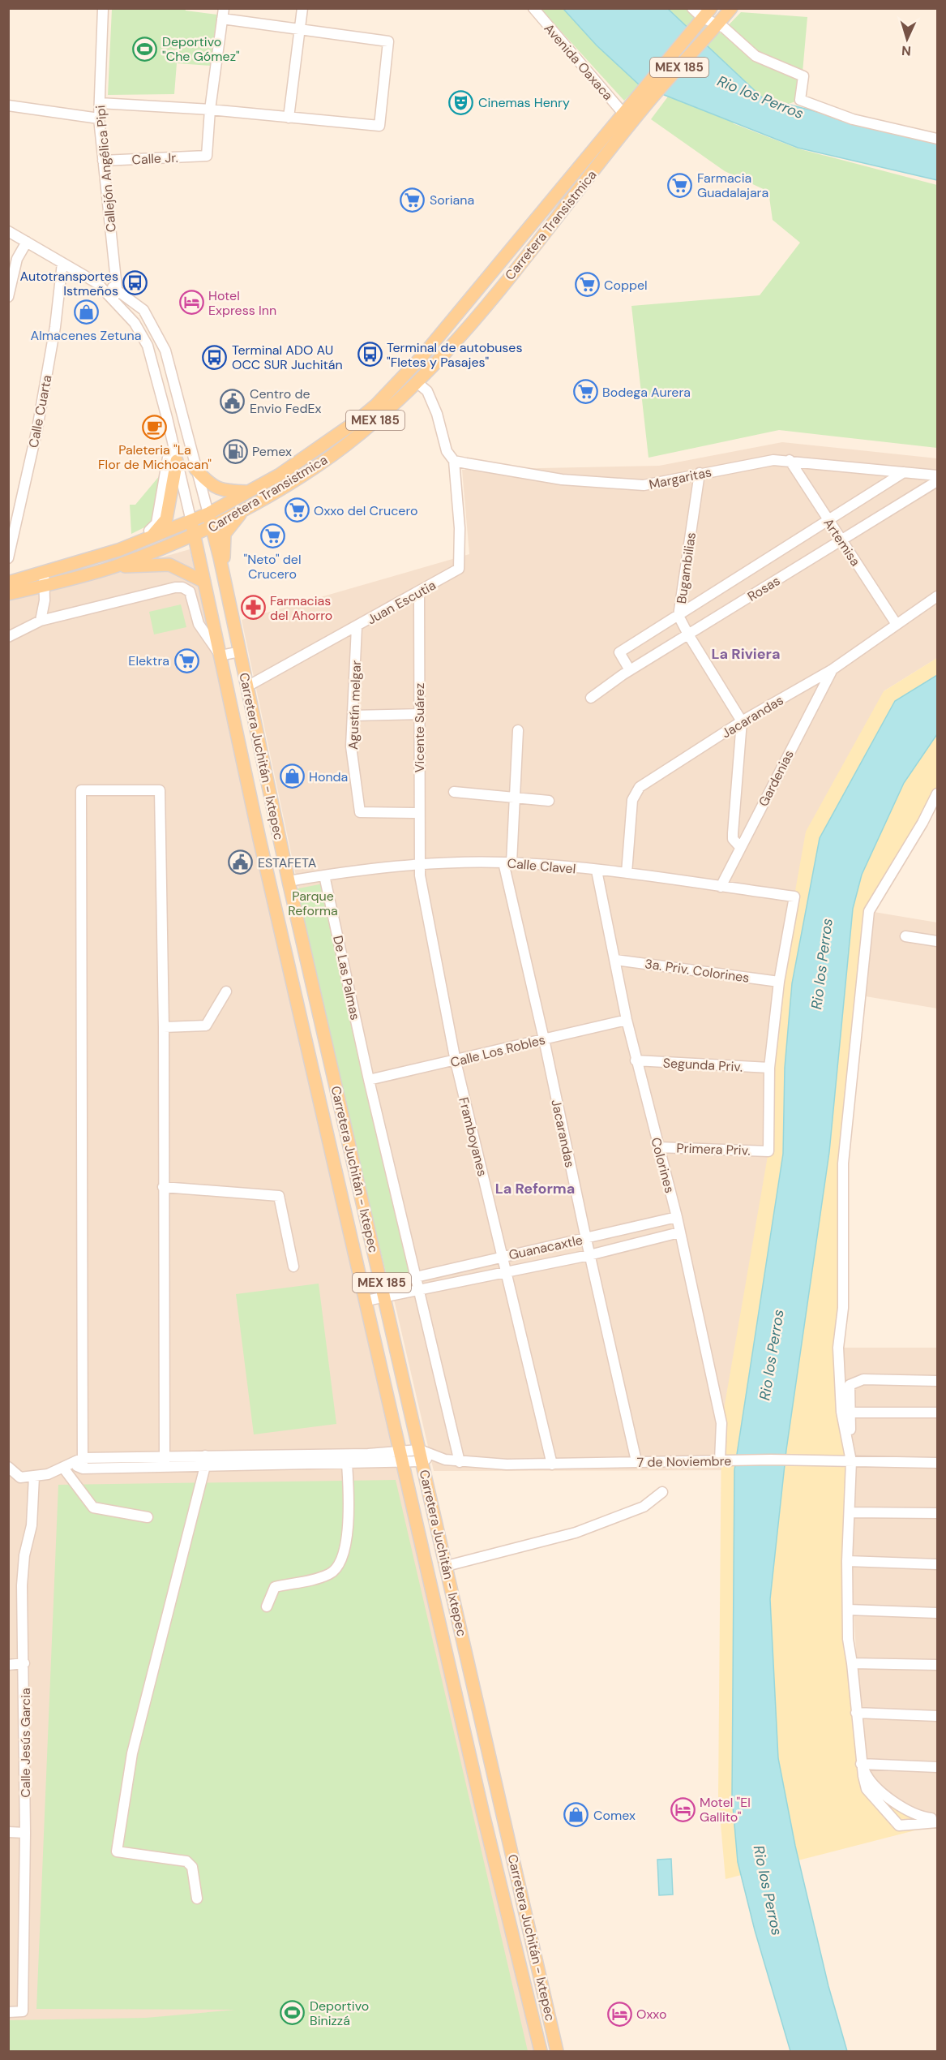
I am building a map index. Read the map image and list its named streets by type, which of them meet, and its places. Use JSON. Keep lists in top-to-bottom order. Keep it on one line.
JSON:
{"streets":{"main road":["MEX 185","Carretera Transistmica","Carretera Juchitán - Ixtepec"],"street":["Avenida Oaxaca","Calle Jr.","Callejón Angélica Pipi","Calle Cuarta","Margaritas","Artemisa","Bugambilias","Rosas","Juan Escutia","Agustín melgar","Jacarandas","Vicente Suárez","Gardenias","Calle Clavel","3a. Priv. Colorines","De Las Palmas","Calle Los Robles","Segunda Priv.","Framboyanes","Primera Priv.","Colorines","Guanacaxtle","7 de Noviembre","Calle Jesús Garcia"]},"crossings":[["Avenida Oaxaca","Carretera Transistmica"],["MEX 185","Carretera Transistmica"],["Calle Jr.","Callejón Angélica Pipi"],["Carretera Transistmica","Carretera Juchitán - Ixtepec"],["Margaritas","Artemisa"],["Margaritas","Bugambilias"],["Margaritas","Rosas"],["Margaritas","Juan Escutia"],["Artemisa","Rosas"],["Artemisa","Jacarandas"],["Bugambilias","Rosas"],["Bugambilias","Jacarandas"],["Juan Escutia","Agustín melgar"],["Juan Escutia","Vicente Suárez"],["Juan Escutia","Carretera Juchitán - Ixtepec"],["Agustín melgar","Vicente Suárez"],["Jacarandas","Gardenias"],["Jacarandas","Calle Clavel"],["Jacarandas","Calle Los Robles"],["Jacarandas","Guanacaxtle"],["Jacarandas","7 de Noviembre"],["Vicente Suárez","Calle Clavel"],["Vicente Suárez","Framboyanes"],["Carretera Juchitán - Ixtepec","Calle Clavel"],["Carretera Juchitán - Ixtepec","Guanacaxtle"],["Carretera Juchitán - Ixtepec","7 de Noviembre"],["Gardenias","Calle Clavel"],["Calle Clavel","3a. Priv. Colorines"],["Calle Clavel","De Las Palmas"],["Calle Clavel","Framboyanes"],["Calle Clavel","Colorines"],["3a. Priv. Colorines","Colorines"],["De Las Palmas","Calle Los Robles"],["De Las Palmas","Guanacaxtle"],["De Las Palmas","7 de Noviembre"],["Calle Los Robles","Framboyanes"],["Calle Los Robles","Colorines"],["Segunda Priv.","Primera Priv."],["Segunda Priv.","Colorines"],["Framboyanes","Guanacaxtle"],["Framboyanes","7 de Noviembre"],["Primera Priv.","Colorines"],["Colorines","Guanacaxtle"],["Colorines","7 de Noviembre"]],"districts":["La Riviera","La Reforma"],"water":["Rio los Perros"],"parks":["Parque Reforma"],"places":{"sports":["Deportivo \"Che Gómez\"","Deportivo Binizzá"],"theatre":["Cinemas Henry"],"supermarket":["Farmacia Guadalajara","Soriana","Coppel","Bodega Aurera","Oxxo del Crucero","\"Neto\" del Crucero","Elektra"],"bus stop":["Autotransportes Istmeños","Terminal de autobuses \"Fletes y Pasajes\"","Terminal ADO AU OCC SUR Juchitán"],"hotel":["Hotel Express Inn","Motel \"El Gallito\"","Oxxo"],"shop":["Almacenes Zetuna","Honda","Comex"],"public building":["Centro de Envio FedEx","ESTAFETA"],"cafe":["Paleteria \"La Flor de Michoacan\""],"fuel station":["Pemex"],"pharmacy":["Farmacias del Ahorro"]},"north":"bottom"}
